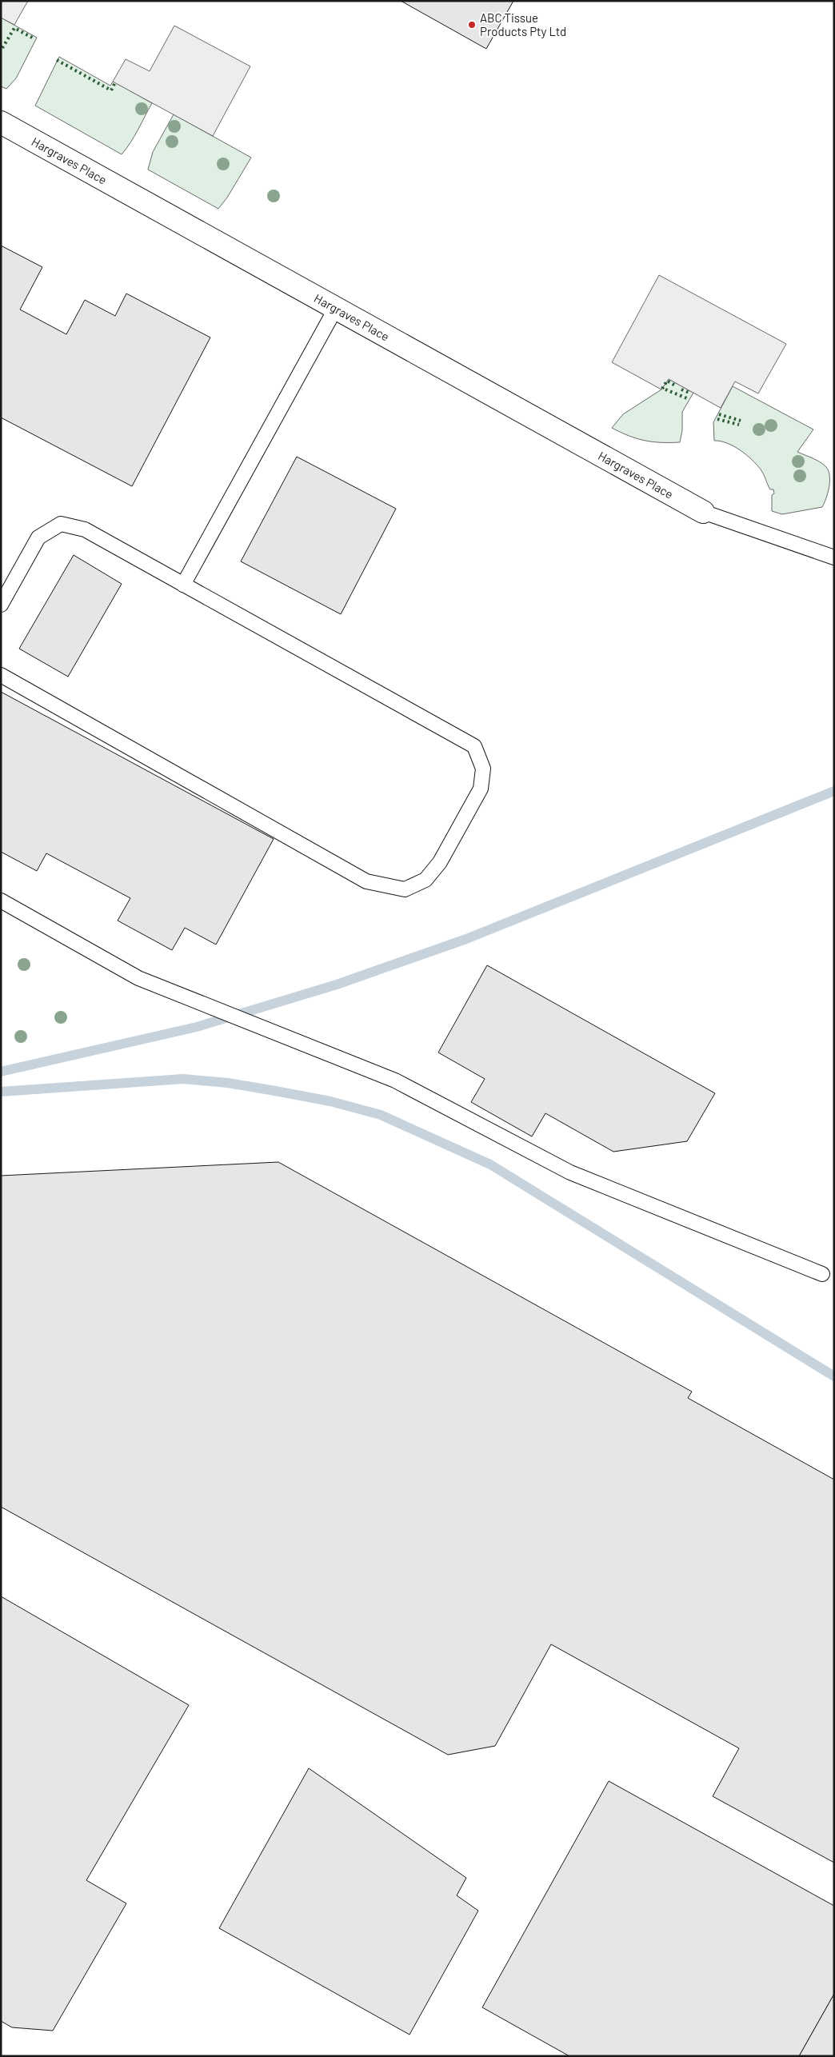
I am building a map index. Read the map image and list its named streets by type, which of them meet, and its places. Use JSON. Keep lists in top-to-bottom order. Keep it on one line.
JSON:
{"streets":{"street":["Hargraves Place"]},"places":["ABC Tissue Products Pty Ltd"]}
